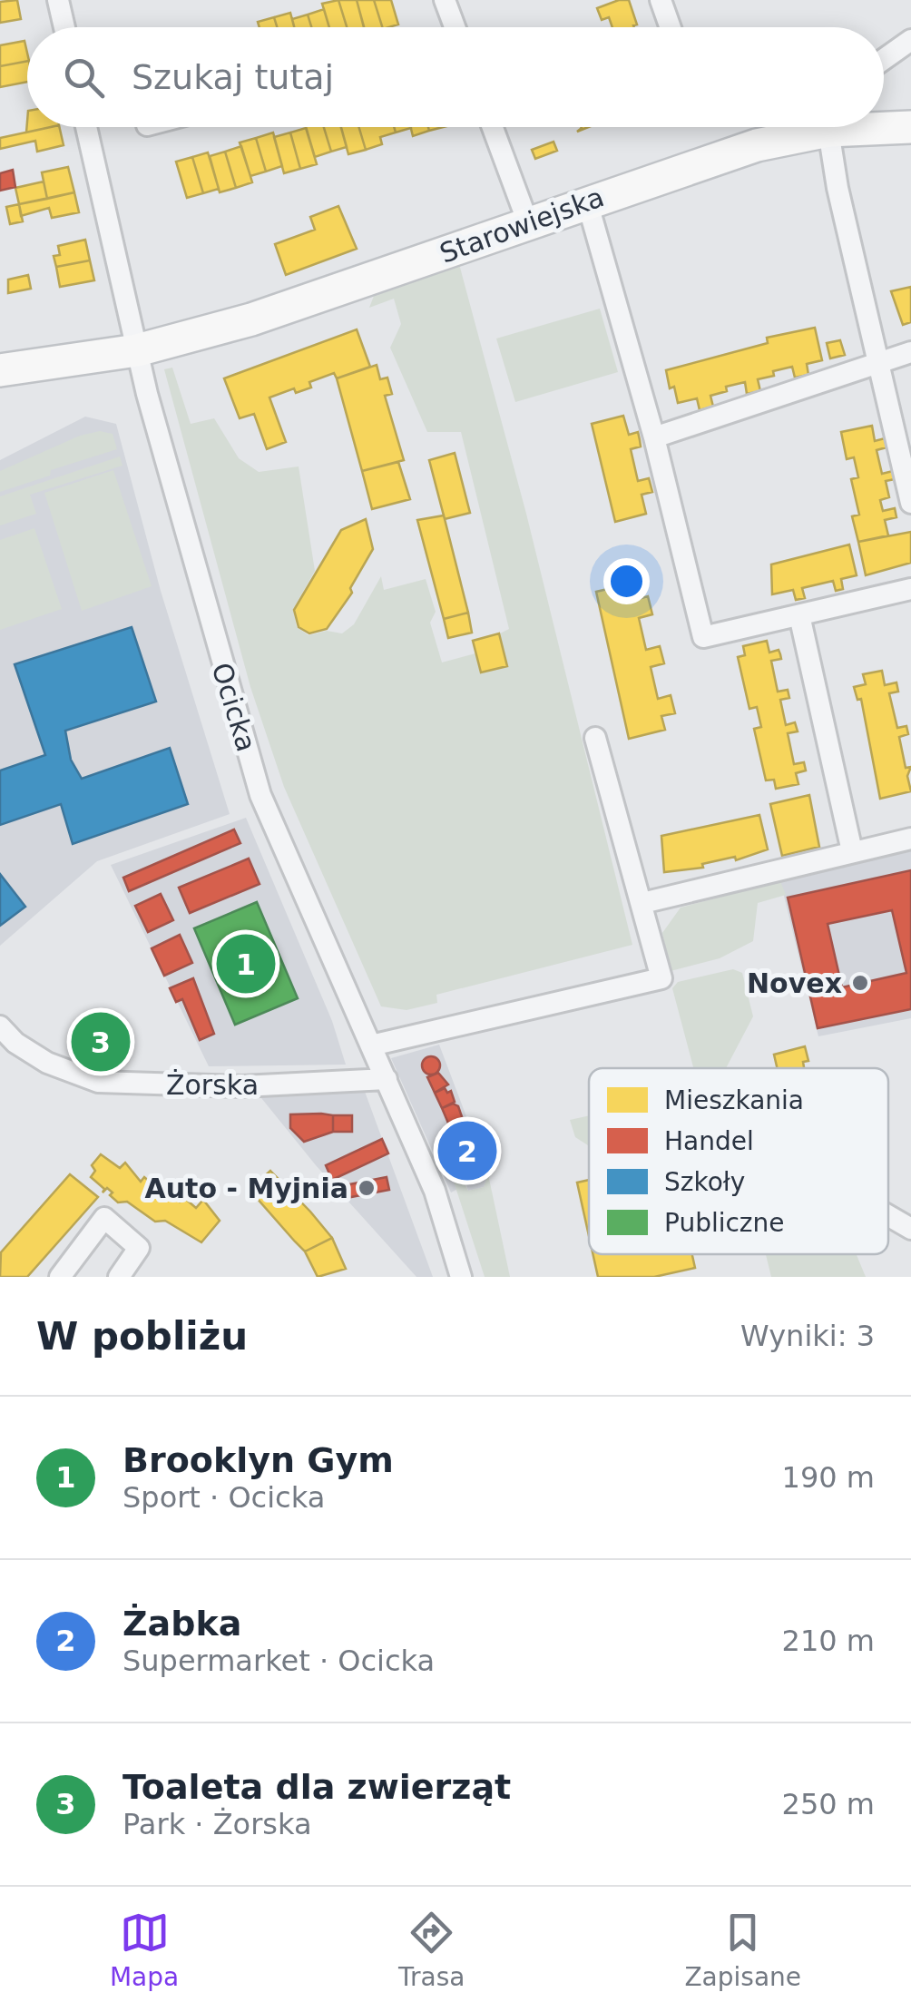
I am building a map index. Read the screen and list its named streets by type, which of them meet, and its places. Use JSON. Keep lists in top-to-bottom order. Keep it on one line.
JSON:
{"streets":{"main road":["Starowiejska"],"street":["Ocicka","Żorska"]},"crossings":[["Starowiejska","Ocicka"],["Ocicka","Żorska"]],"places":["Novex","Auto - Myjnia"],"legend":["Mieszkania","Handel","Szkoły","Publiczne"],"page":{"search":"Szukaj tutaj","pins":["1","3","2"],"heading":["W pobliżu","Wyniki: 3"],"list":[{"mark":"1","name":"Brooklyn Gym","note":"Sport · Ocicka","value":"190 m"},{"mark":"2","name":"Żabka","note":"Supermarket · Ocicka","value":"210 m"},{"mark":"3","name":"Toaleta dla zwierząt","note":"Park · Żorska","value":"250 m"}],"nav":["Mapa","Trasa","Zapisane"]}}
